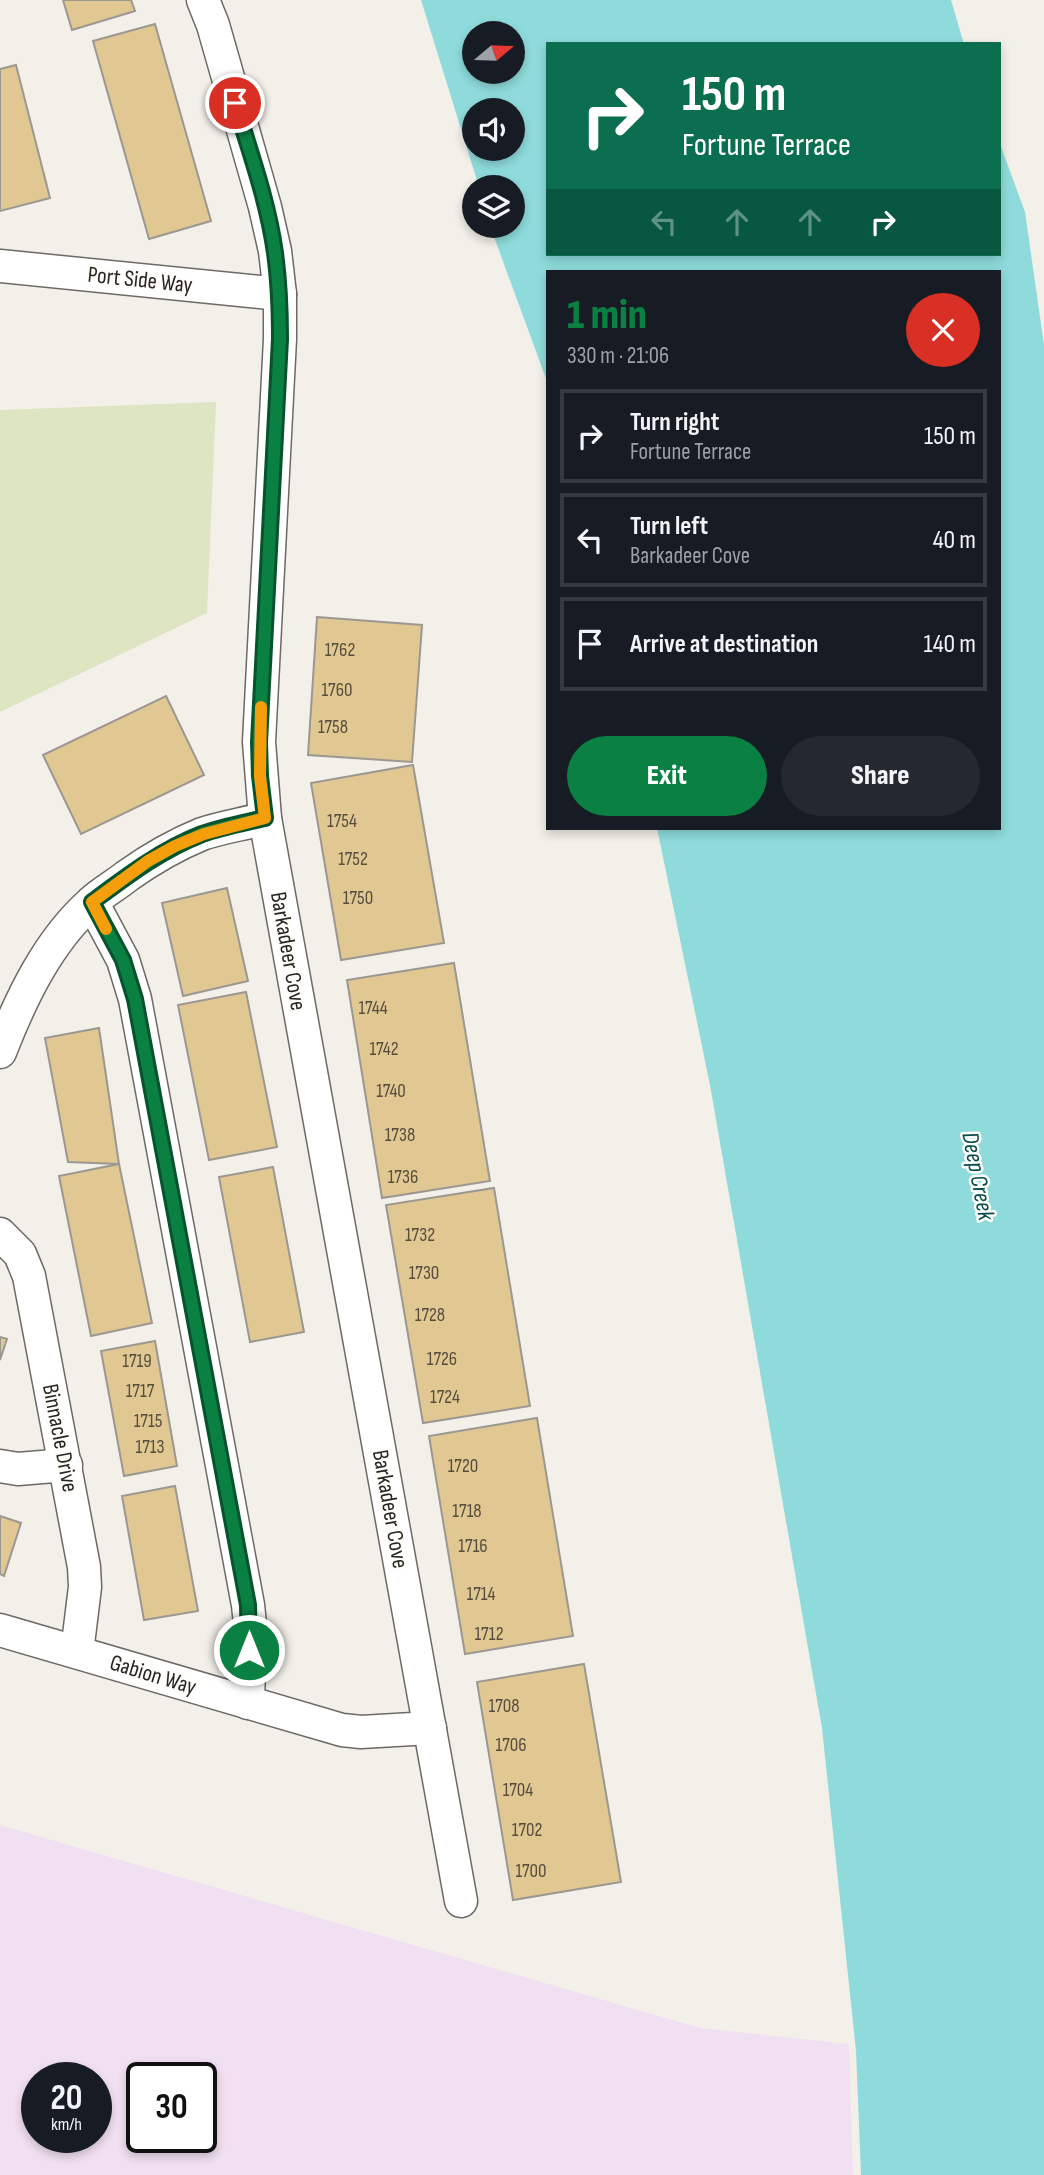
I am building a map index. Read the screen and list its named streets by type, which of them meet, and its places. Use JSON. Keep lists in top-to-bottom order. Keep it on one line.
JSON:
{"streets":{"street":["Port Side Way","Barkadeer Cove","Binnacle Drive","Gabion Way"]},"crossings":[["Port Side Way","Barkadeer Cove"],["Barkadeer Cove","Gabion Way"],["Binnacle Drive","Gabion Way"]],"water":["Deep Creek"],"house_numbers":["1762","1760","1758","1754","1752","1750","1744","1742","1740","1738","1736","1732","1730","1728","1726","1719","1717","1724","1715","1713","1720","1718","1716","1714","1712","1708","1706","1704","1702","1700"],"north":"right","page":{"turn":["150 m","Fortune Terrace"],"heading":["1 min","330 m · 21:06"],"list":[{"name":"Turn right","note":"Fortune Terrace","value":"150 m"},{"name":"Turn left","note":"Barkadeer Cove","value":"40 m"},{"name":"Arrive at destination","value":"140 m"}],"buttons":["Exit","Share"],"speed":"20 km/h","limit":"30"}}
